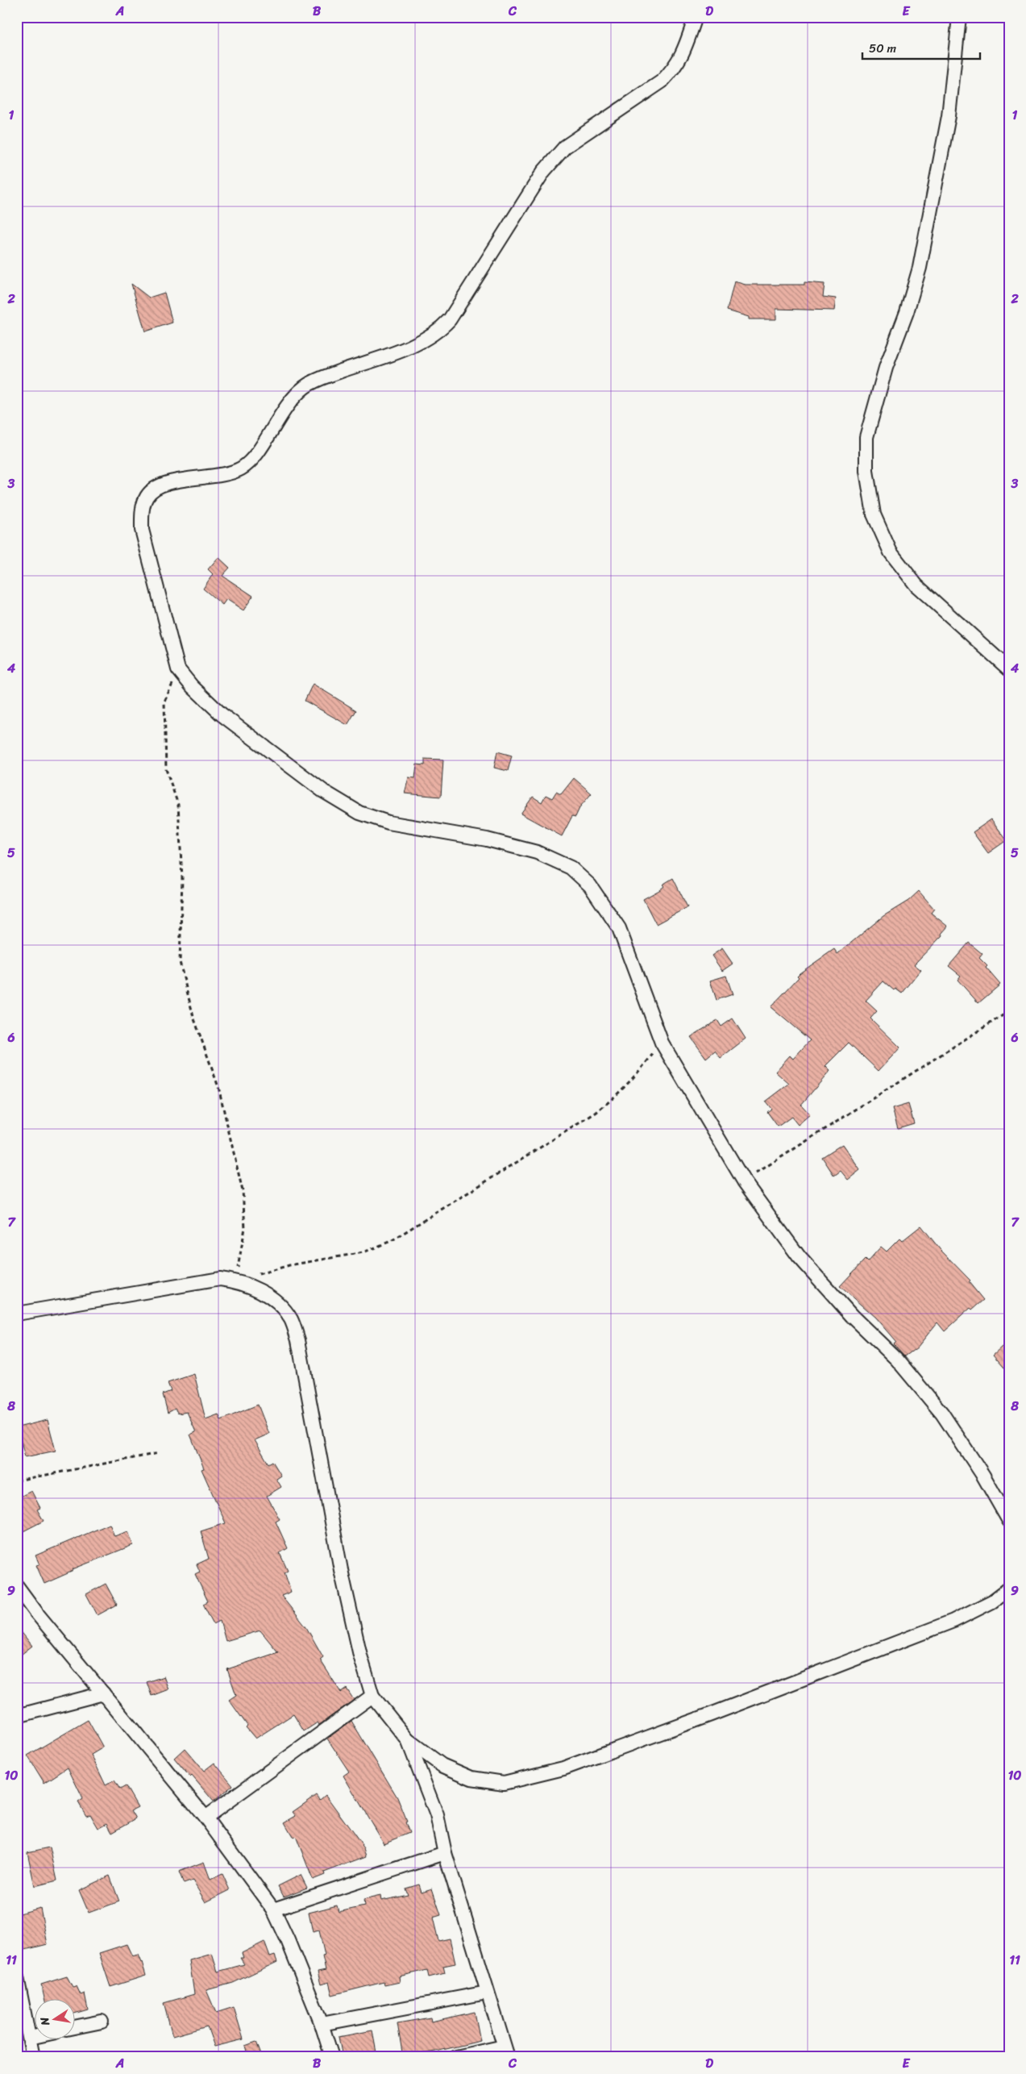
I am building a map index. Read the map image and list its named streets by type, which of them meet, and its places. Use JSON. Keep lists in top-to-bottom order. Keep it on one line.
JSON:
{"scale_bar":"50 m","north":"left","grid":{"columns":["A","B","C","D","E"],"rows":["1","2","3","4","5","6","7","8","9","10","11"]}}
